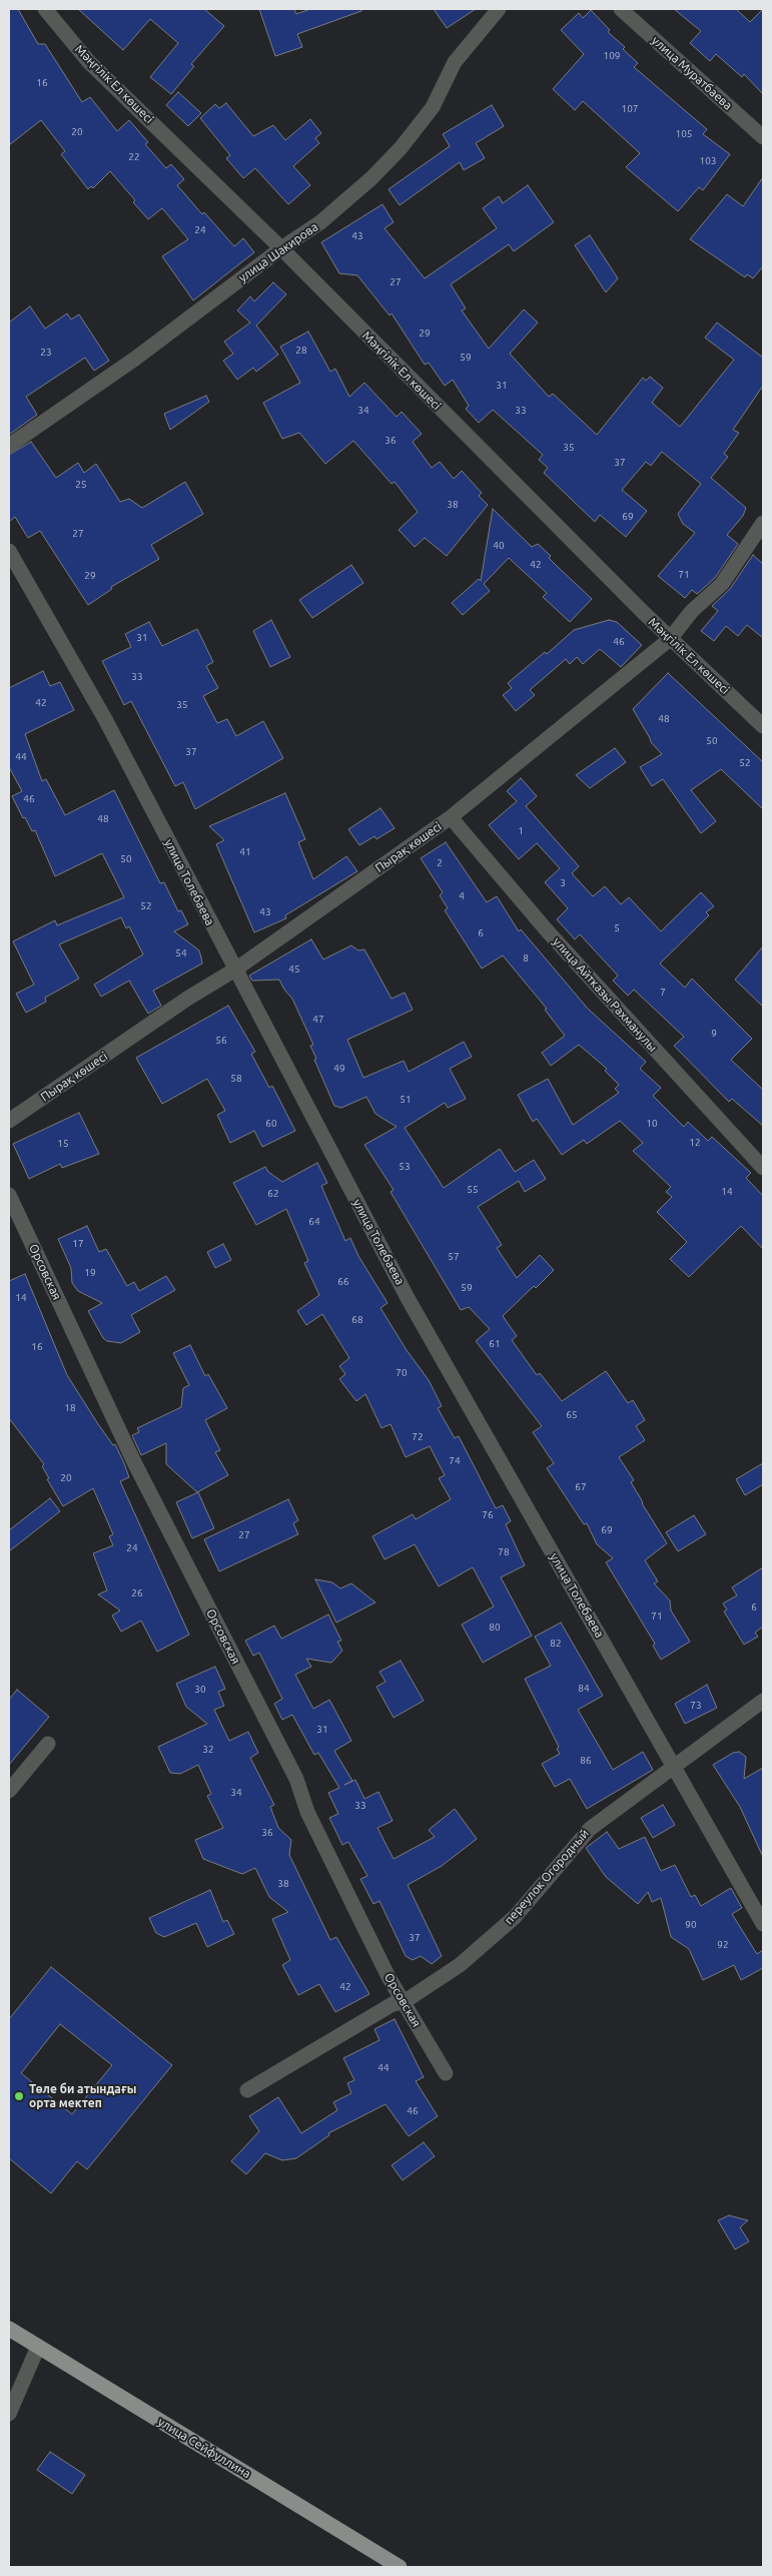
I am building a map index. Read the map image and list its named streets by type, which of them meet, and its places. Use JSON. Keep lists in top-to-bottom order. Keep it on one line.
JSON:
{"streets":{"main road":["улица Сейфуллина"],"street":["улица Муратбаева","Мәңгілік Ел көшесі","улица Шакирова","Пырақ көшесі","улица Толебаева","улица Айтказы Рахманулы","Орсовская","переулок Огородный"]},"crossings":[["Мәңгілік Ел көшесі","улица Шакирова"],["Мәңгілік Ел көшесі","Пырақ көшесі"],["Пырақ көшесі","улица Толебаева"],["Пырақ көшесі","улица Айтказы Рахманулы"],["улица Толебаева","переулок Огородный"],["Орсовская","переулок Огородный"]],"places":["Төле би атындағы орта мектеп"],"house_numbers":["109","16","107","20","105","22","103","24","43","27","29","28","23","59","31","34","33","36","35","37","25","38","69","27","40","42","71","29","31","46","33","42","35","48","50","37","44","52","46","48","1","41","50","2","3","4","52","43","5","6","54","8","45","7","47","9","56","49","58","51","60","10","12","15","53","55","14","62","64","17","57","19","66","59","14","68","61","16","70","18","65","72","74","20","67","76","69","27","24","78","26","6","71","80","82","84","30","73","31","32","86","34","33","36","38","90","37","92","42","44","46"]}
